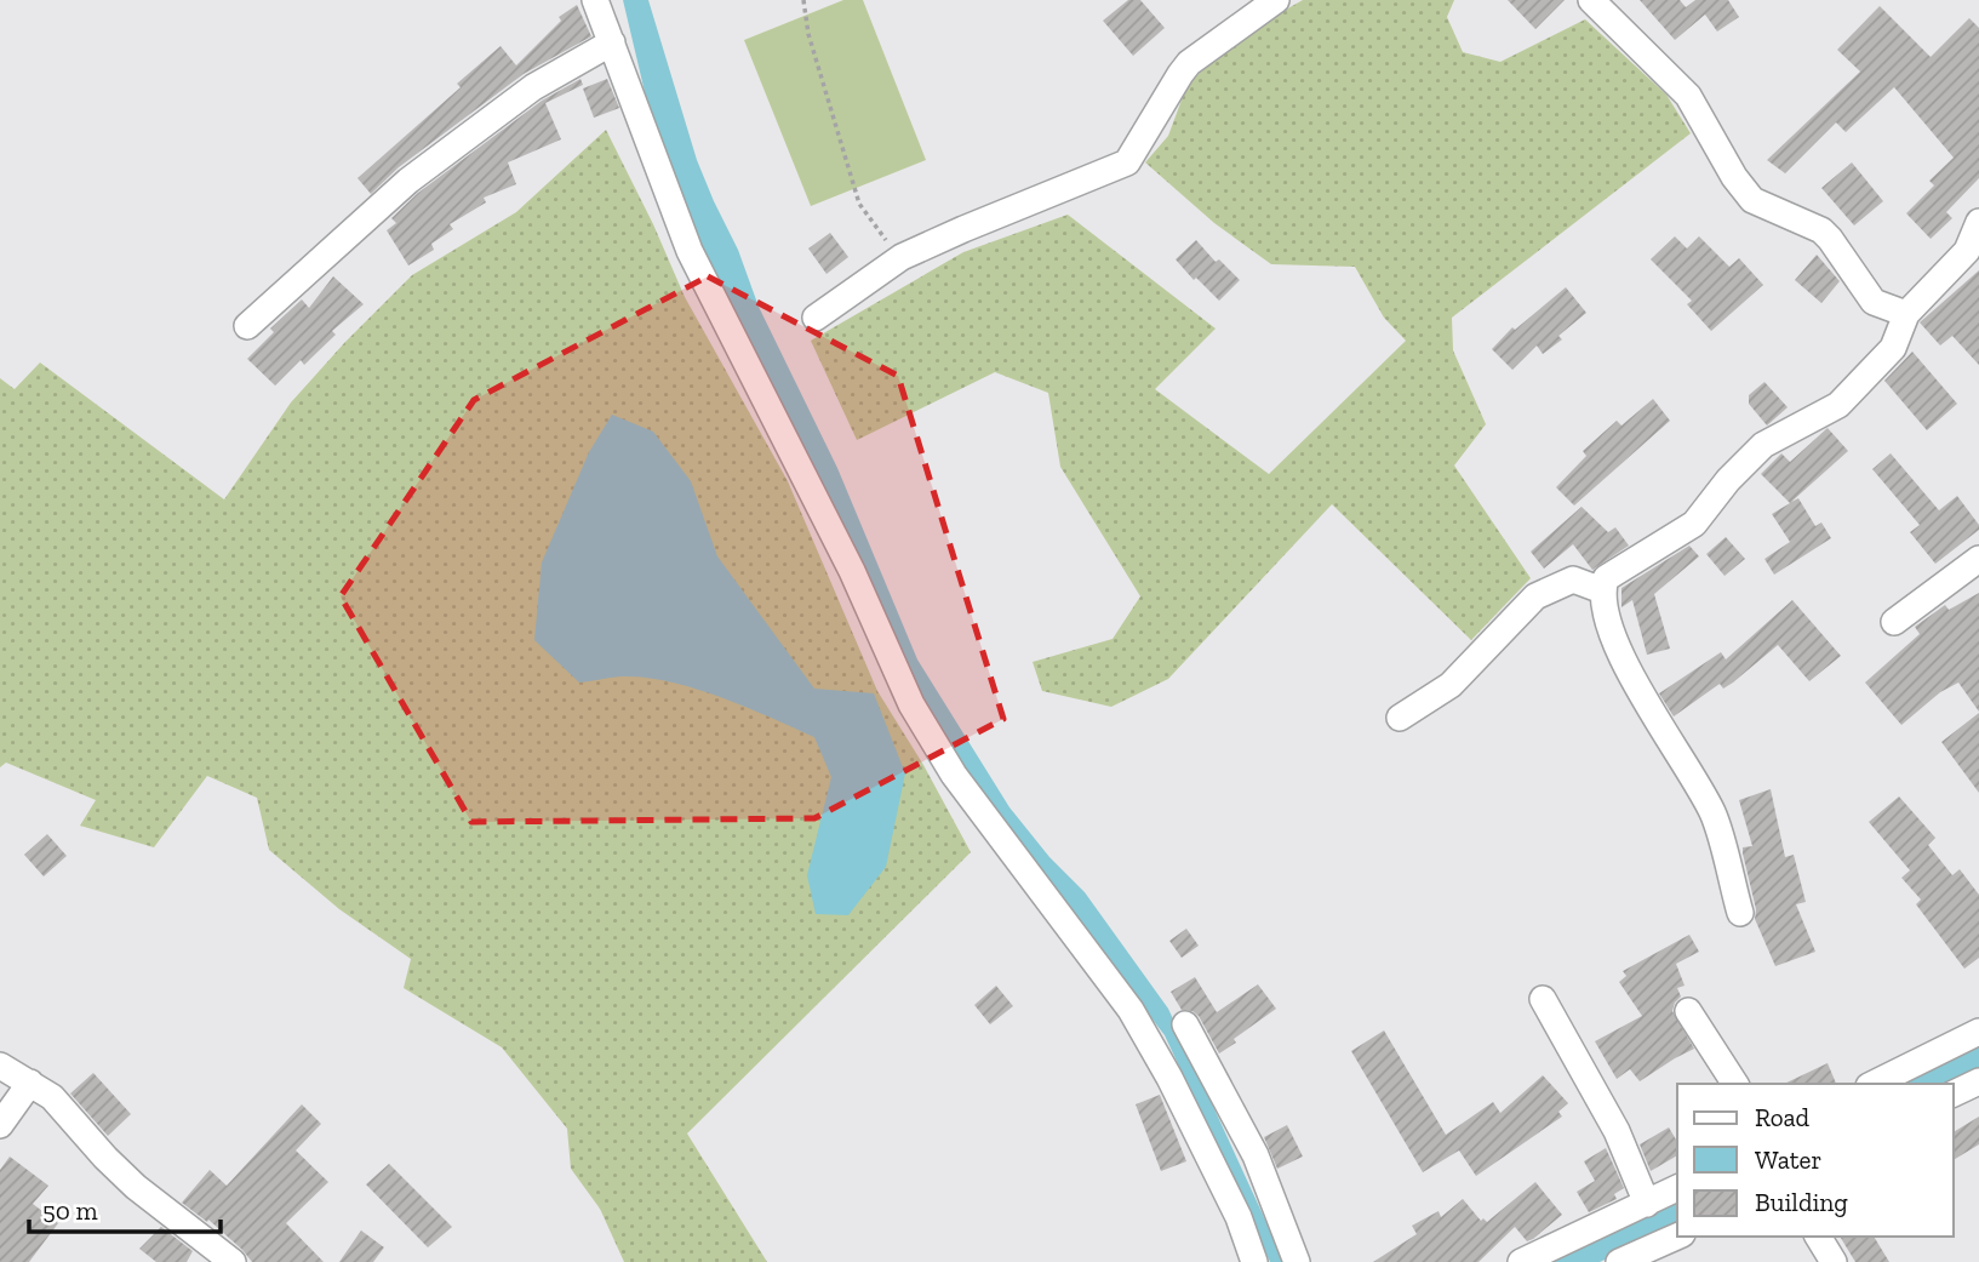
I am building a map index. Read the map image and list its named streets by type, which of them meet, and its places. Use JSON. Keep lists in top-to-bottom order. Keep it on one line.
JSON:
{"legend":["Road","Water","Building"],"scale_bar":"50 m"}
